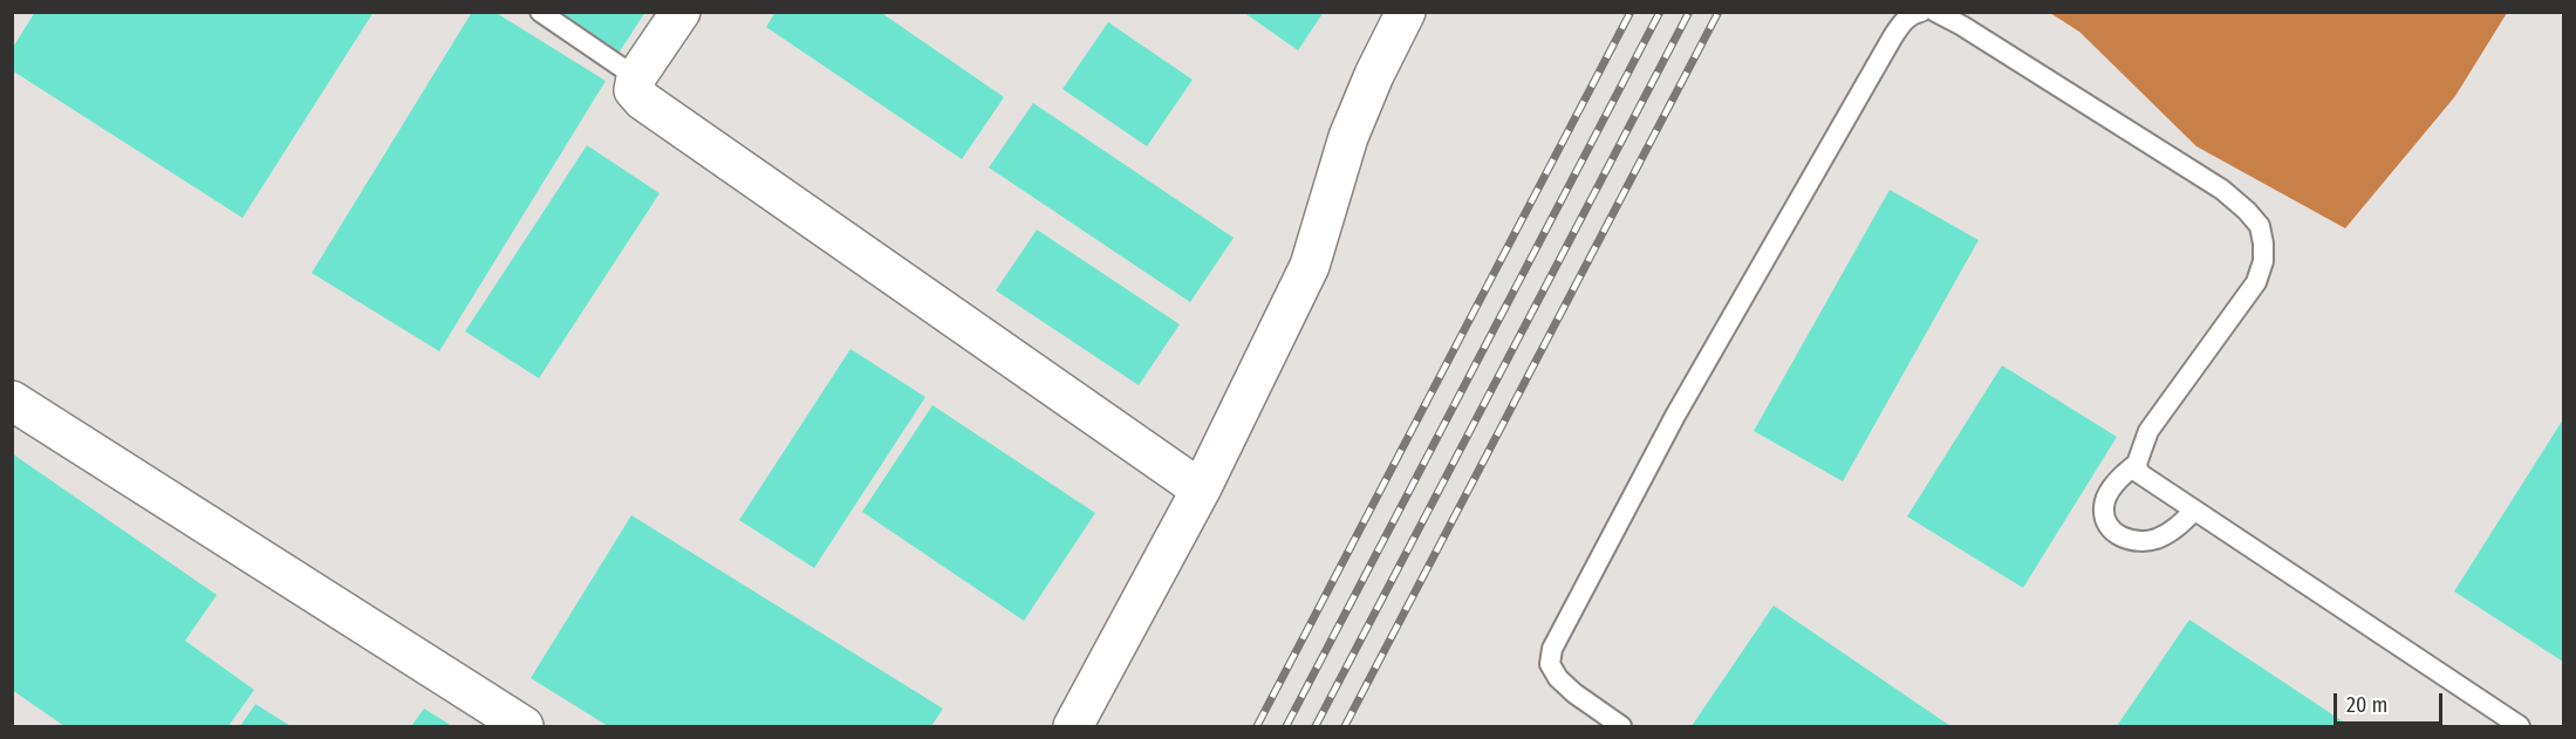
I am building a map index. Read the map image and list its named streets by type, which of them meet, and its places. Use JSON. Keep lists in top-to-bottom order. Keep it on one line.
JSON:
{"scale_bar":"20 m"}
